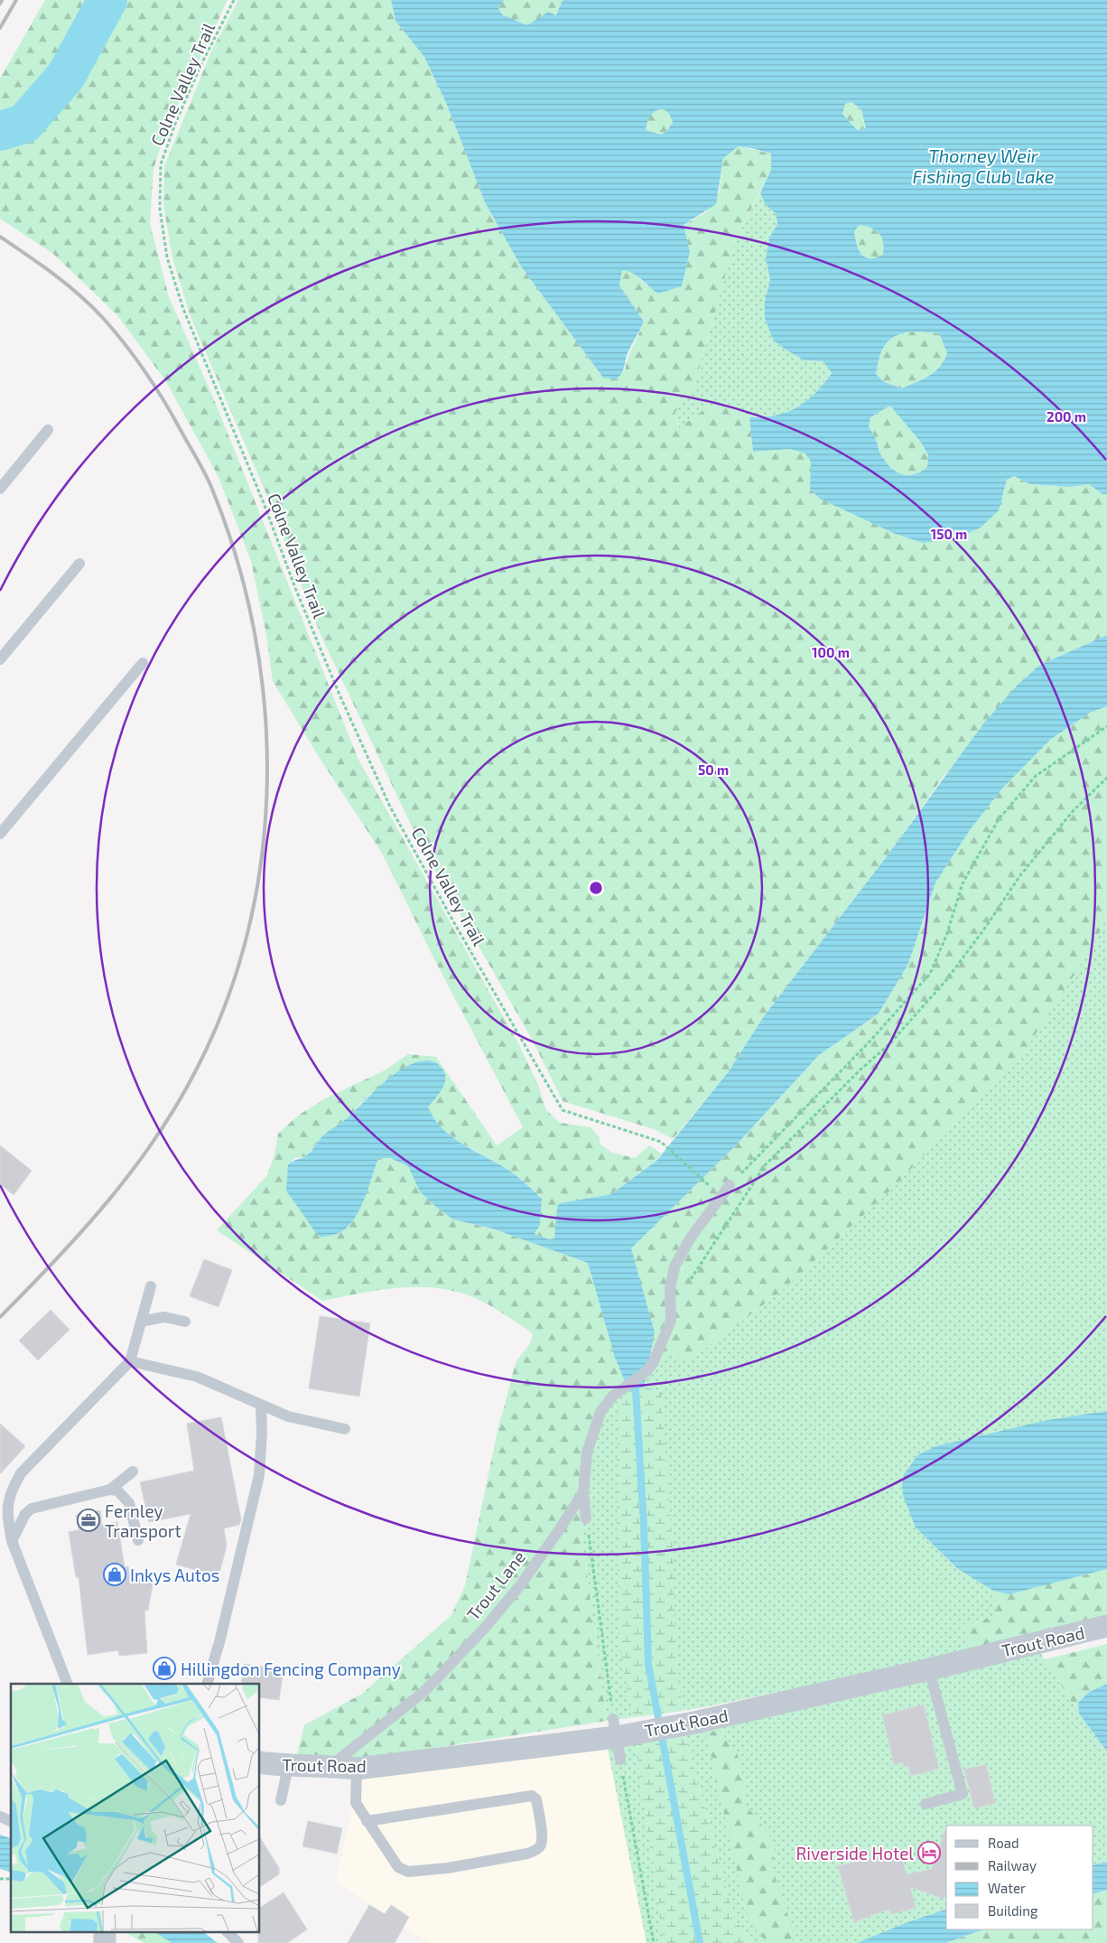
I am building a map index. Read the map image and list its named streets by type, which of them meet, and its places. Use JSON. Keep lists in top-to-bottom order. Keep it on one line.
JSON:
{"streets":{"street":["Trout Road"],"lane":["Trout Lane"],"path":["Colne Valley Trail"]},"crossings":[["Trout Lane","Trout Road"]],"water":["Thorney Weir Fishing Club Lake"],"places":{"office":["Fernley Transport"],"shop":["Inkys Autos","Hillingdon Fencing Company"],"hotel":["Riverside Hotel"]},"legend":["Road","Railway","Water","Building"],"rings":["200 m","150 m","100 m","50 m"]}
